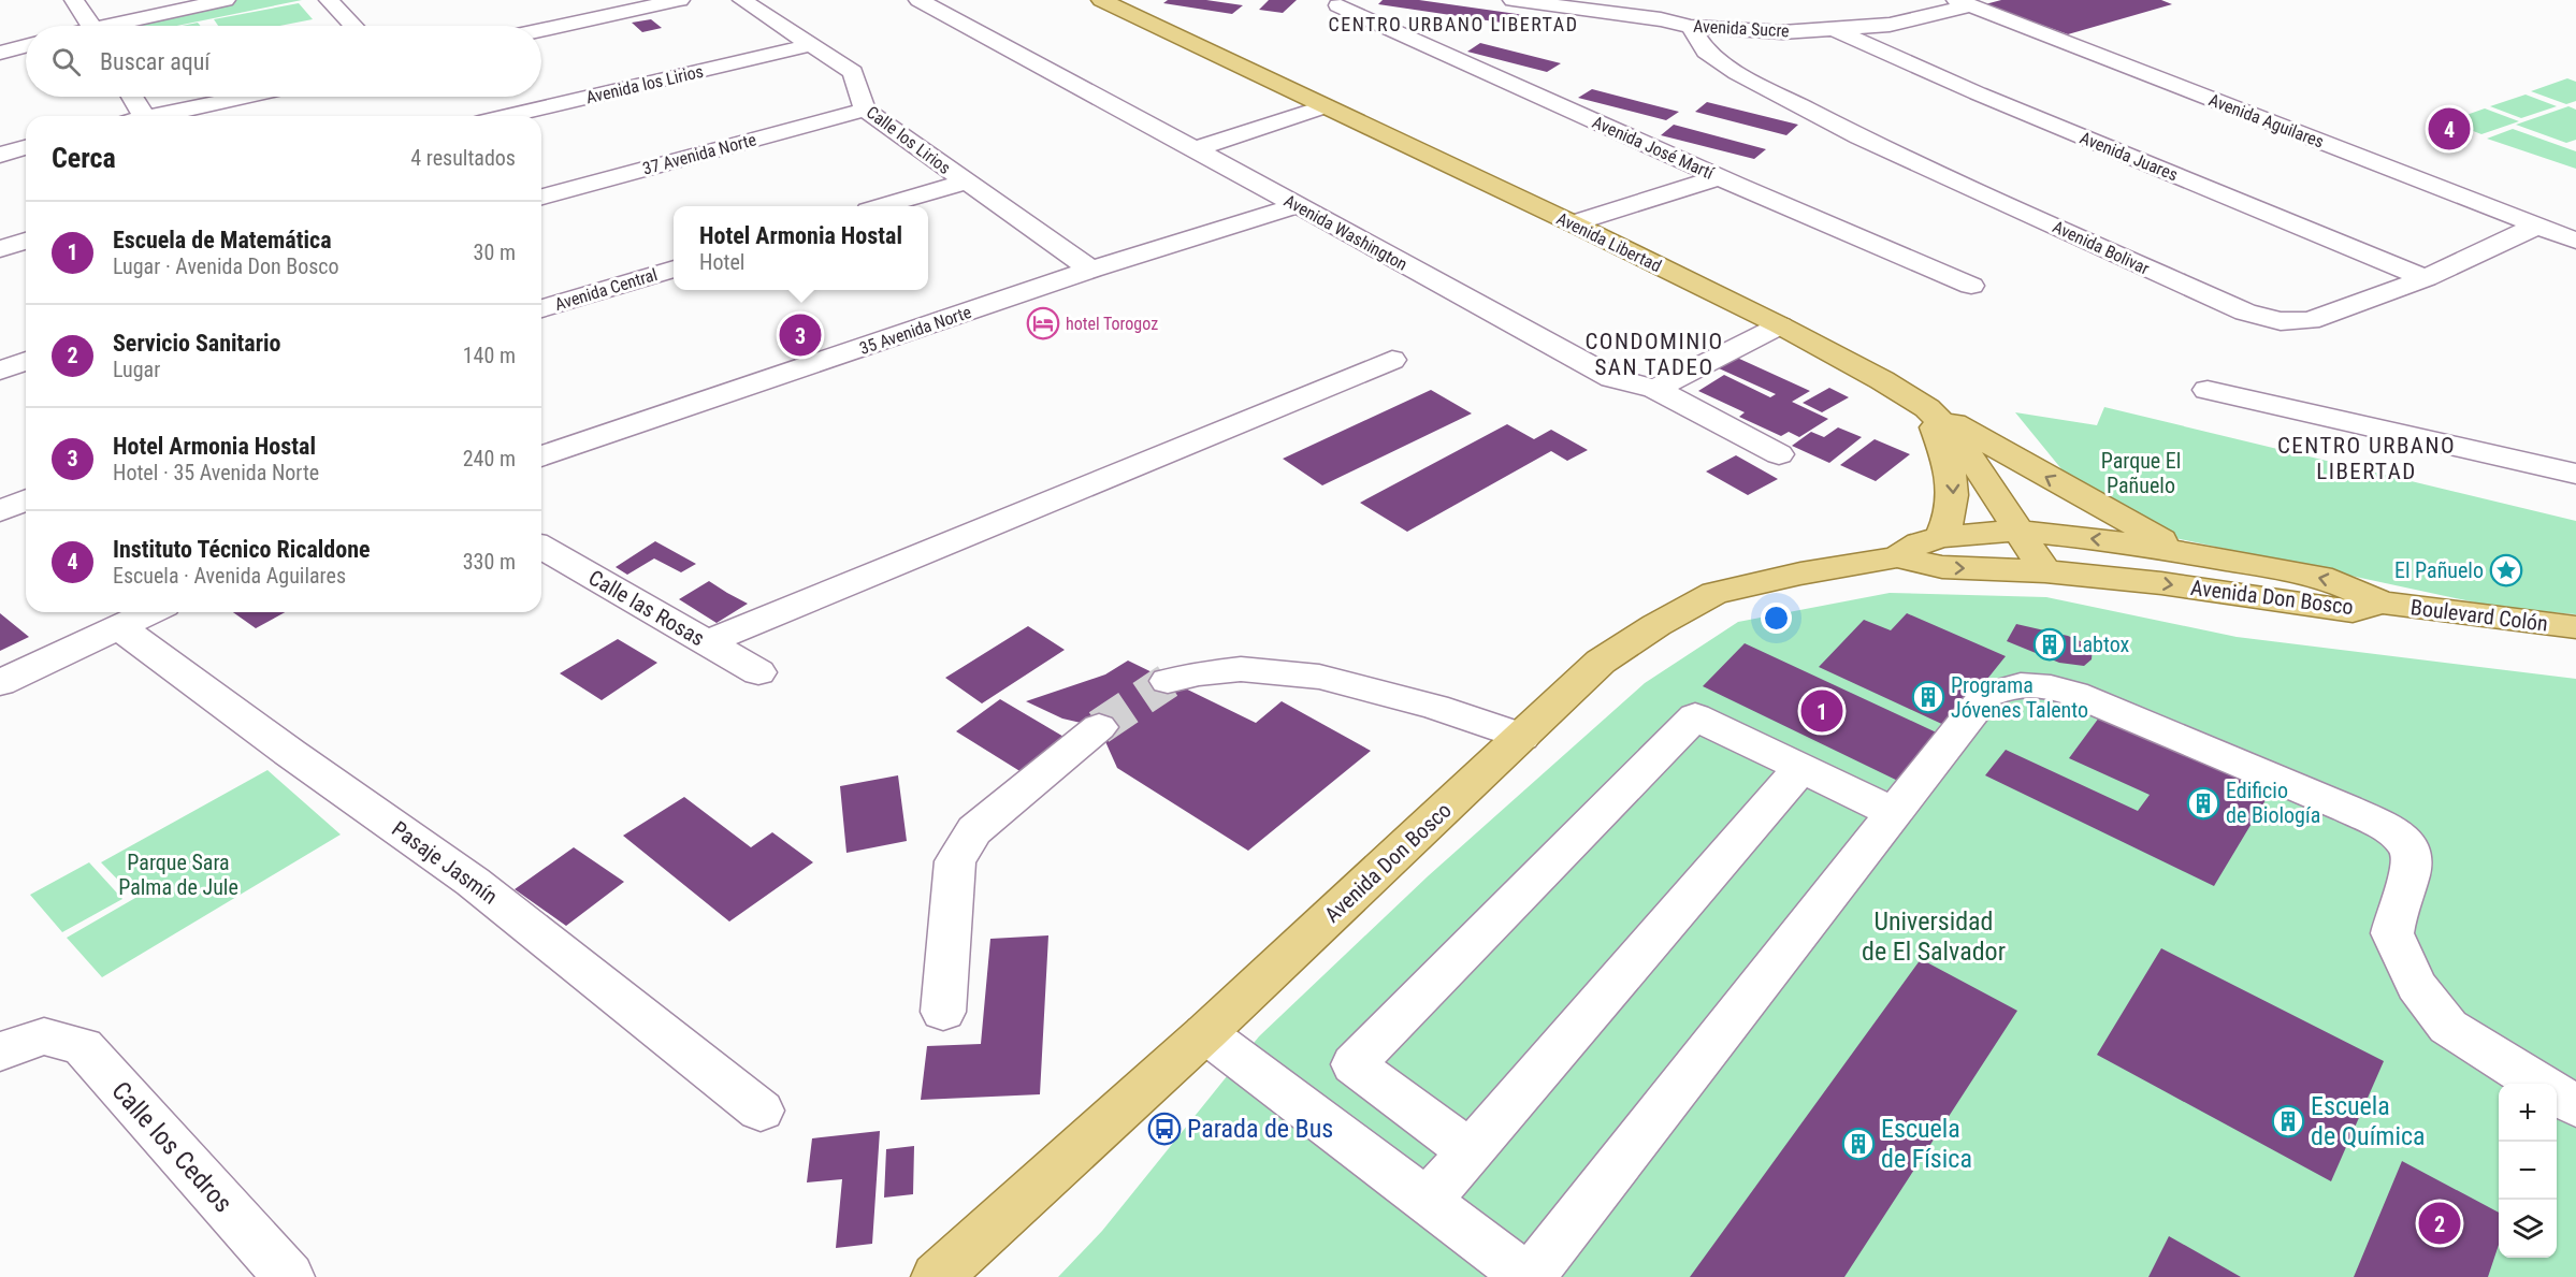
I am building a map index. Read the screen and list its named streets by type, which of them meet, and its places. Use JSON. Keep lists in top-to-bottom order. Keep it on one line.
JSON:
{"streets":{"main road":["Avenida Libertad","Avenida Don Bosco","Boulevard Colón"],"street":["Avenida Sucre","Avenida los Lirios","Avenida Aguilares","Calle los Lirios","Avenida José Martí","37 Avenida Norte","Avenida Juares","Avenida Washington","Avenida Bolivar","Avenida Central","35 Avenida Norte","Calle las Rosas","Pasaje Jasmín","Calle los Cedros"]},"crossings":[["Avenida Sucre","Avenida Aguilares"],["Avenida Sucre","Avenida Juares"],["Avenida Sucre","Avenida Bolivar"],["Avenida los Lirios","Calle los Lirios"],["Avenida Aguilares","Avenida Bolivar"],["Calle los Lirios","37 Avenida Norte"],["Calle los Lirios","35 Avenida Norte"],["Avenida Juares","Avenida Bolivar"],["Avenida Washington","35 Avenida Norte"],["Avenida Libertad","Avenida Don Bosco"],["Avenida Don Bosco","Boulevard Colón"]],"districts":["CENTRO URBANO LIBERTAD","CONDOMINIO SAN TADEO","CENTRO URBANO LIBERTAD"],"parks":["Parque El Pañuelo","Parque Sara Palma de Jule","Universidad de El Salvador"],"places":{"hotel":["hotel Torogoz"],"place":["El Pañuelo"],"building":["Labtox","Programa Jóvenes Talento","Edificio de Biología","Escuela de Química","Escuela de Física"],"bus stop":["Parada de Bus"]},"page":{"search":"Buscar aquí","pins":["4","3","1","2"],"heading":["Cerca","4 resultados"],"list":[{"mark":"1","name":"Escuela de Matemática","note":"Lugar · Avenida Don Bosco","value":"30 m"},{"mark":"2","name":"Servicio Sanitario","note":"Lugar","value":"140 m"},{"mark":"3","name":"Hotel Armonia Hostal","note":"Hotel · 35 Avenida Norte","value":"240 m"},{"mark":"4","name":"Instituto Técnico Ricaldone","note":"Escuela · Avenida Aguilares","value":"330 m"}],"popup":["Hotel Armonia Hostal","Hotel"],"map_buttons":["+","−"]}}
